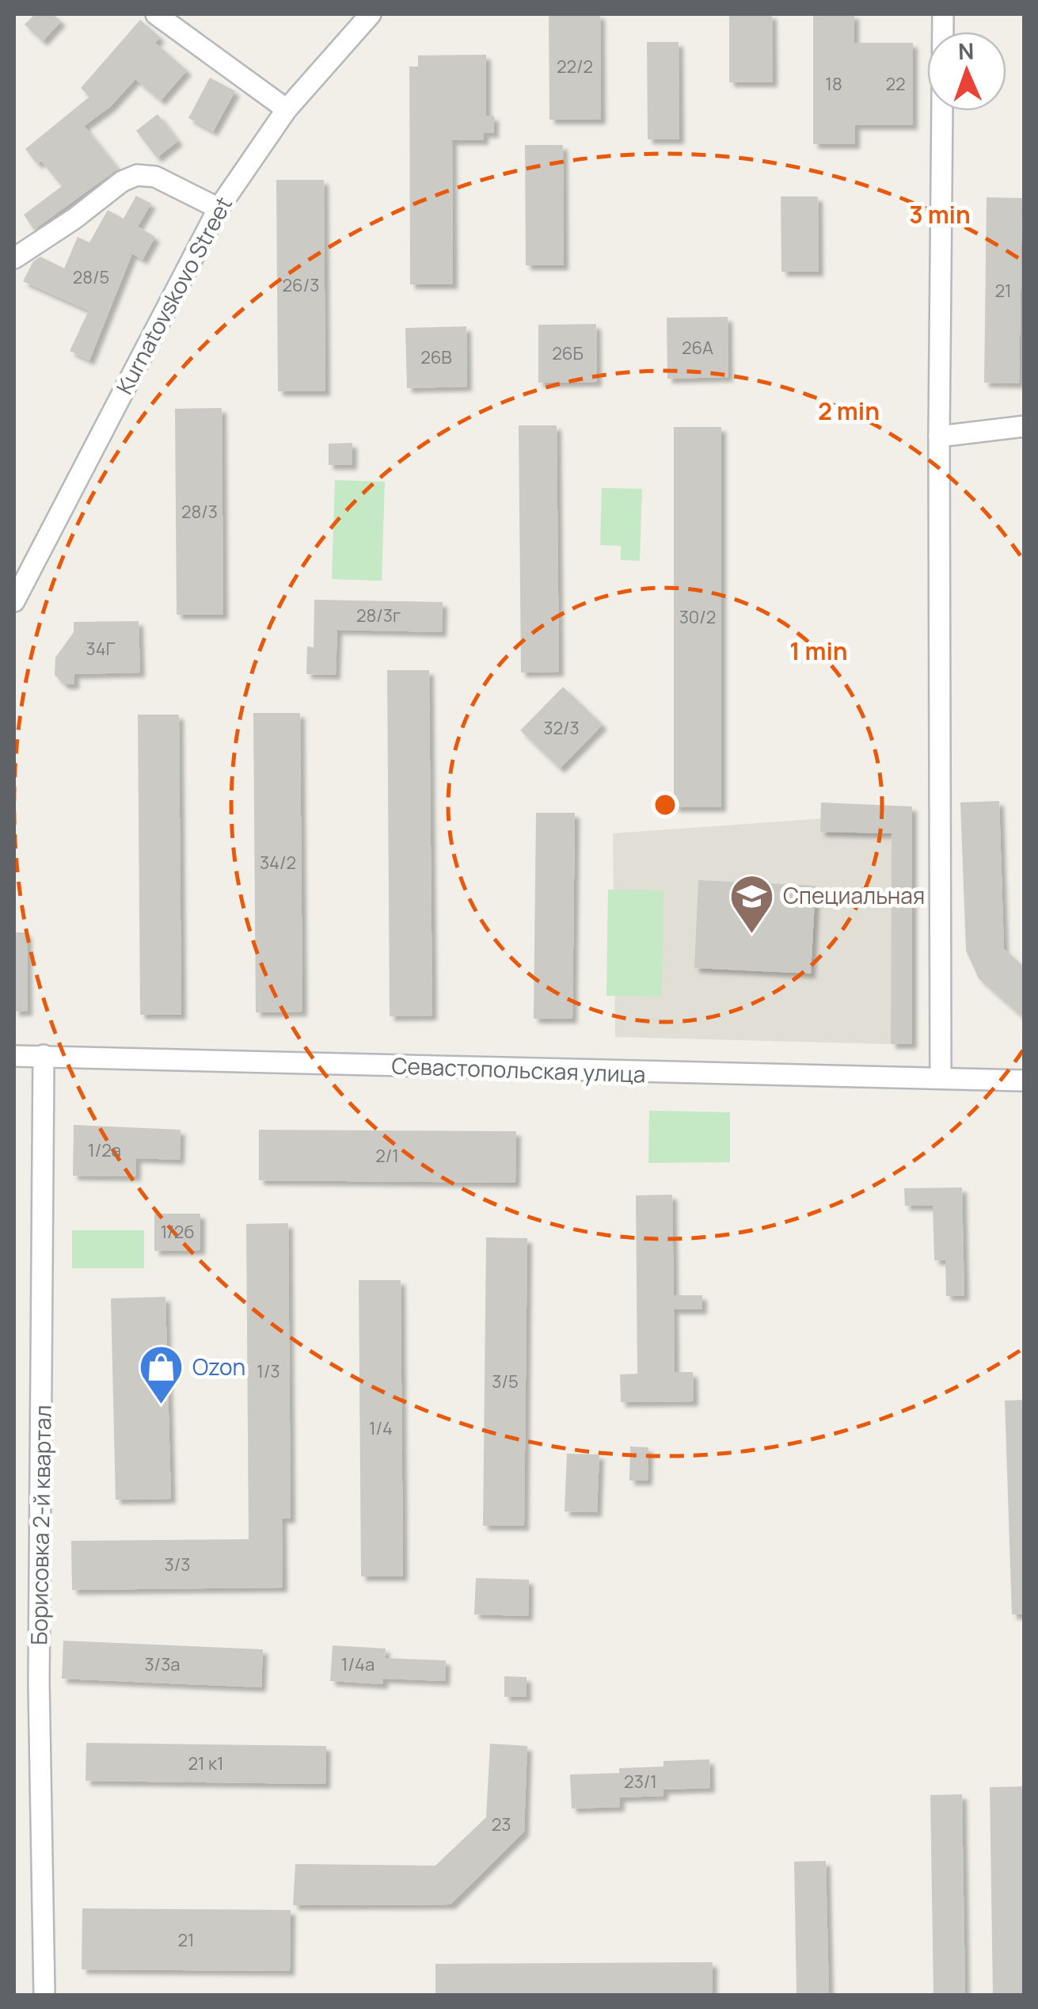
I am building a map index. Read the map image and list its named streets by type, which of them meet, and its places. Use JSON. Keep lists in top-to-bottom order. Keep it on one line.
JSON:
{"streets":{"street":["Kurnatovskovo Street","Севастопольская улица","Борисовка 2-й квартал"]},"crossings":[["Севастопольская улица","Борисовка 2-й квартал"]],"places":{"school or university":["Специальная"],"shop":["Ozon"]},"house_numbers":["22/2","18","22","28/5","26/3","21","26А","26Б","26В","28/3","28/3г","30/2","34Г","32/3","34/2","1/2а","2/1","1/2б","1/3","3/5","1/4","3/3","3/3а","1/4а","21 к1","23/1","23","21"],"north":"top","rings":["3 min","2 min","1 min"]}
